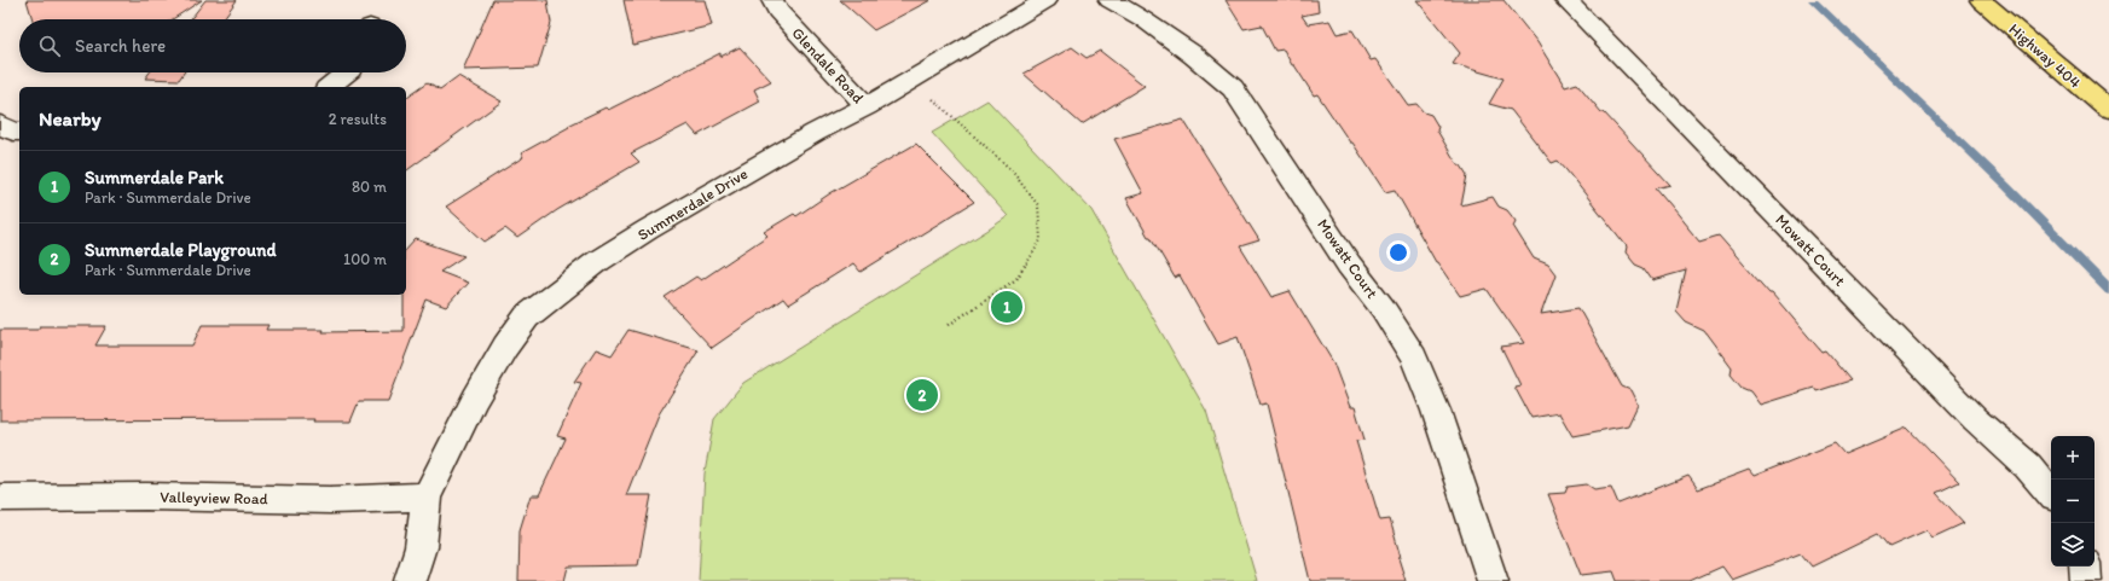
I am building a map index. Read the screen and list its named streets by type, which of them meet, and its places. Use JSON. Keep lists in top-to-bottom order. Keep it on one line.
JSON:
{"streets":{"highway":["Highway 404"],"street":["Glendale Road","Summerdale Drive","Mowatt Court","Valleyview Road"]},"crossings":[["Glendale Road","Summerdale Drive"],["Summerdale Drive","Valleyview Road"]],"page":{"search":"Search here","heading":["Nearby","2 results"],"list":[{"mark":"1","name":"Summerdale Park","note":"Park · Summerdale Drive","value":"80 m"},{"mark":"2","name":"Summerdale Playground","note":"Park · Summerdale Drive","value":"100 m"}],"pins":["1","2"],"map_buttons":["+","−"]}}
